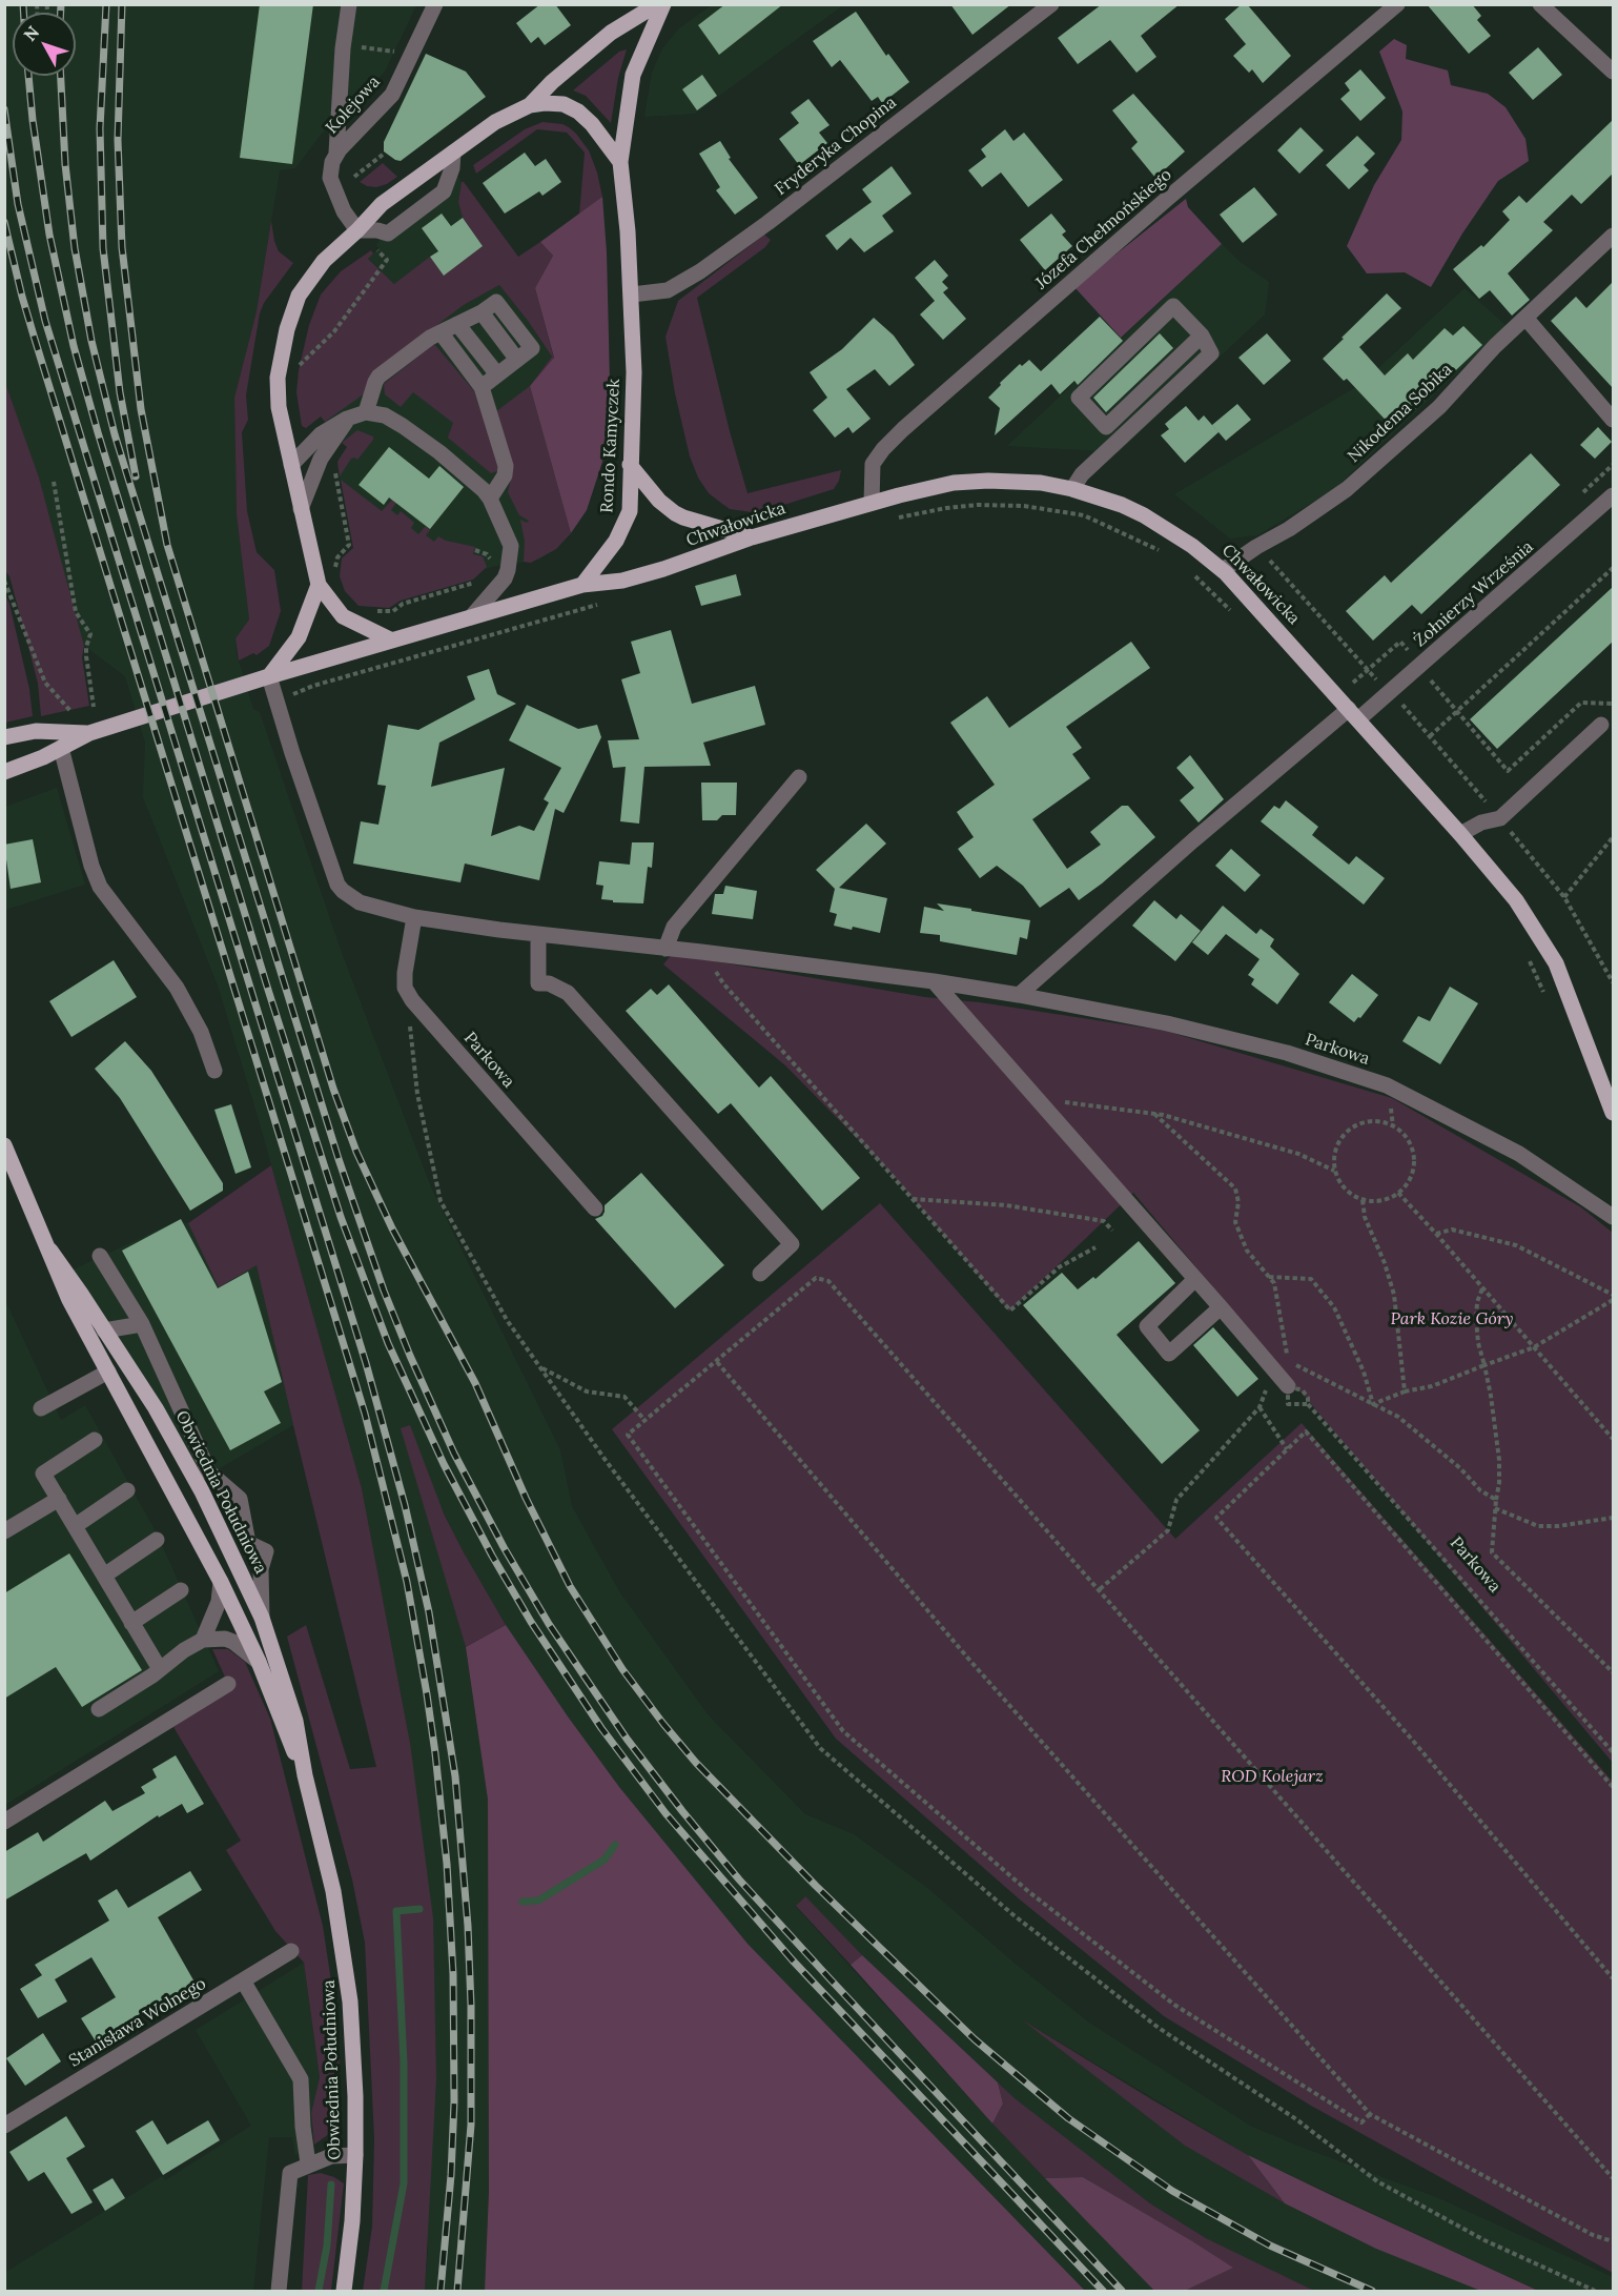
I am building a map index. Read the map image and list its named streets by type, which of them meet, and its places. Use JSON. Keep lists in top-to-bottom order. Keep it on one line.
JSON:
{"streets":{"main road":["Rondo Kamyczek","Chwałowicka","Obwiednia Południowa"],"street":["Kolejowa","Fryderyka Chopina","Józefa Chełmońskiego","Nikodema Sobika","Żołnierzy Września","Parkowa","Stanisława Wolnego"]},"crossings":[["Fryderyka Chopina","Rondo Kamyczek"],["Józefa Chełmońskiego","Chwałowicka"],["Nikodema Sobika","Chwałowicka"],["Rondo Kamyczek","Chwałowicka"],["Chwałowicka","Żołnierzy Września"]],"parks":["Park Kozie Góry","ROD Kolejarz"],"north":"top left"}
